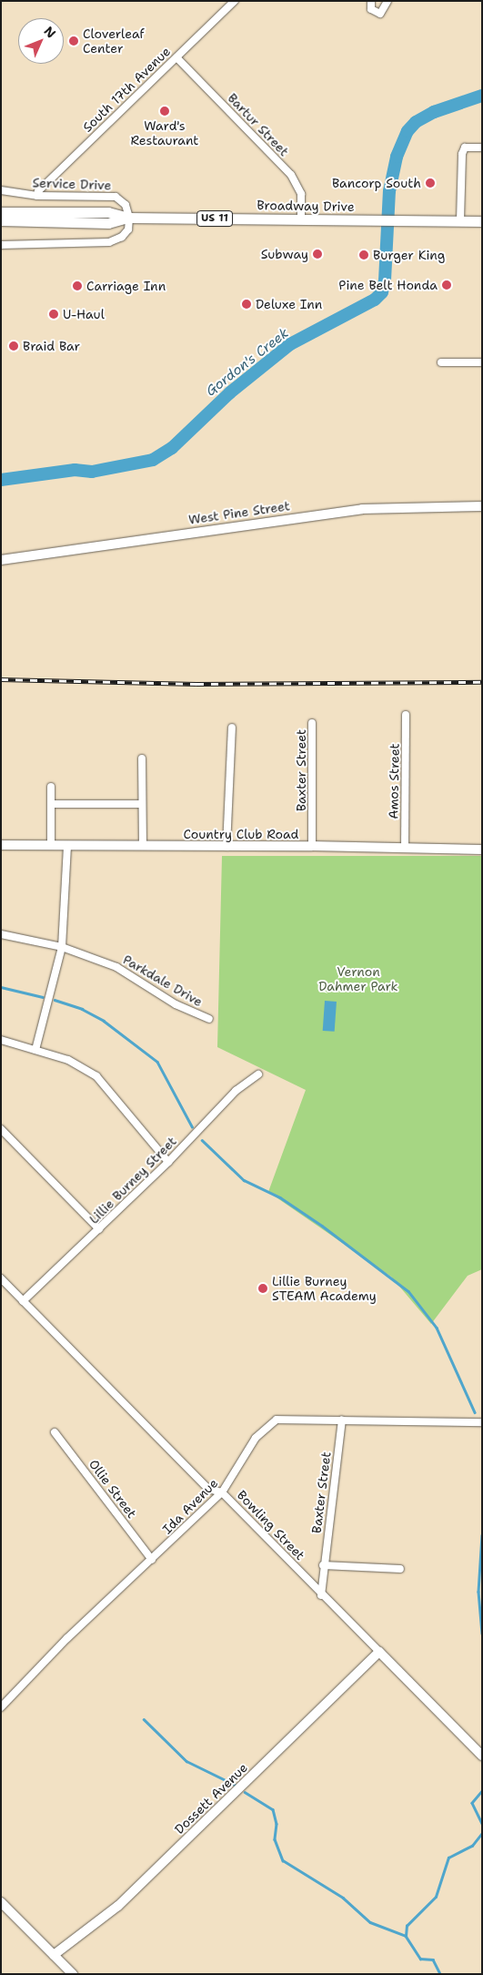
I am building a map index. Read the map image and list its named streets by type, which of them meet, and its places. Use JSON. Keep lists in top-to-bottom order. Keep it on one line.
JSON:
{"streets":{"main road":["Broadway Drive","US 11"],"street":["South 17th Avenue","Bartur Street","Service Drive","West Pine Street","Baxter Street","Amos Street","Country Club Road","Parkdale Drive","Lillie Burney Street","Ollie Street","Ida Avenue","Bowling Street","Dossett Avenue"]},"crossings":[["South 17th Avenue","Bartur Street"],["South 17th Avenue","Service Drive"],["Bartur Street","Broadway Drive"],["Service Drive","Broadway Drive"],["Baxter Street","Country Club Road"],["Baxter Street","Ida Avenue"],["Baxter Street","Bowling Street"],["Amos Street","Country Club Road"],["Lillie Burney Street","Bowling Street"],["Ollie Street","Ida Avenue"],["Ida Avenue","Bowling Street"],["Bowling Street","Dossett Avenue"]],"water":["Gordon's Creek"],"parks":["Vernon Dahmer Park"],"places":["Cloverleaf Center","Ward's Restaurant","Bancorp South","Subway","Burger King","Pine Belt Honda","Carriage Inn","Deluxe Inn","U-Haul","Braid Bar","Lillie Burney STEAM Academy"],"north":"top right"}
